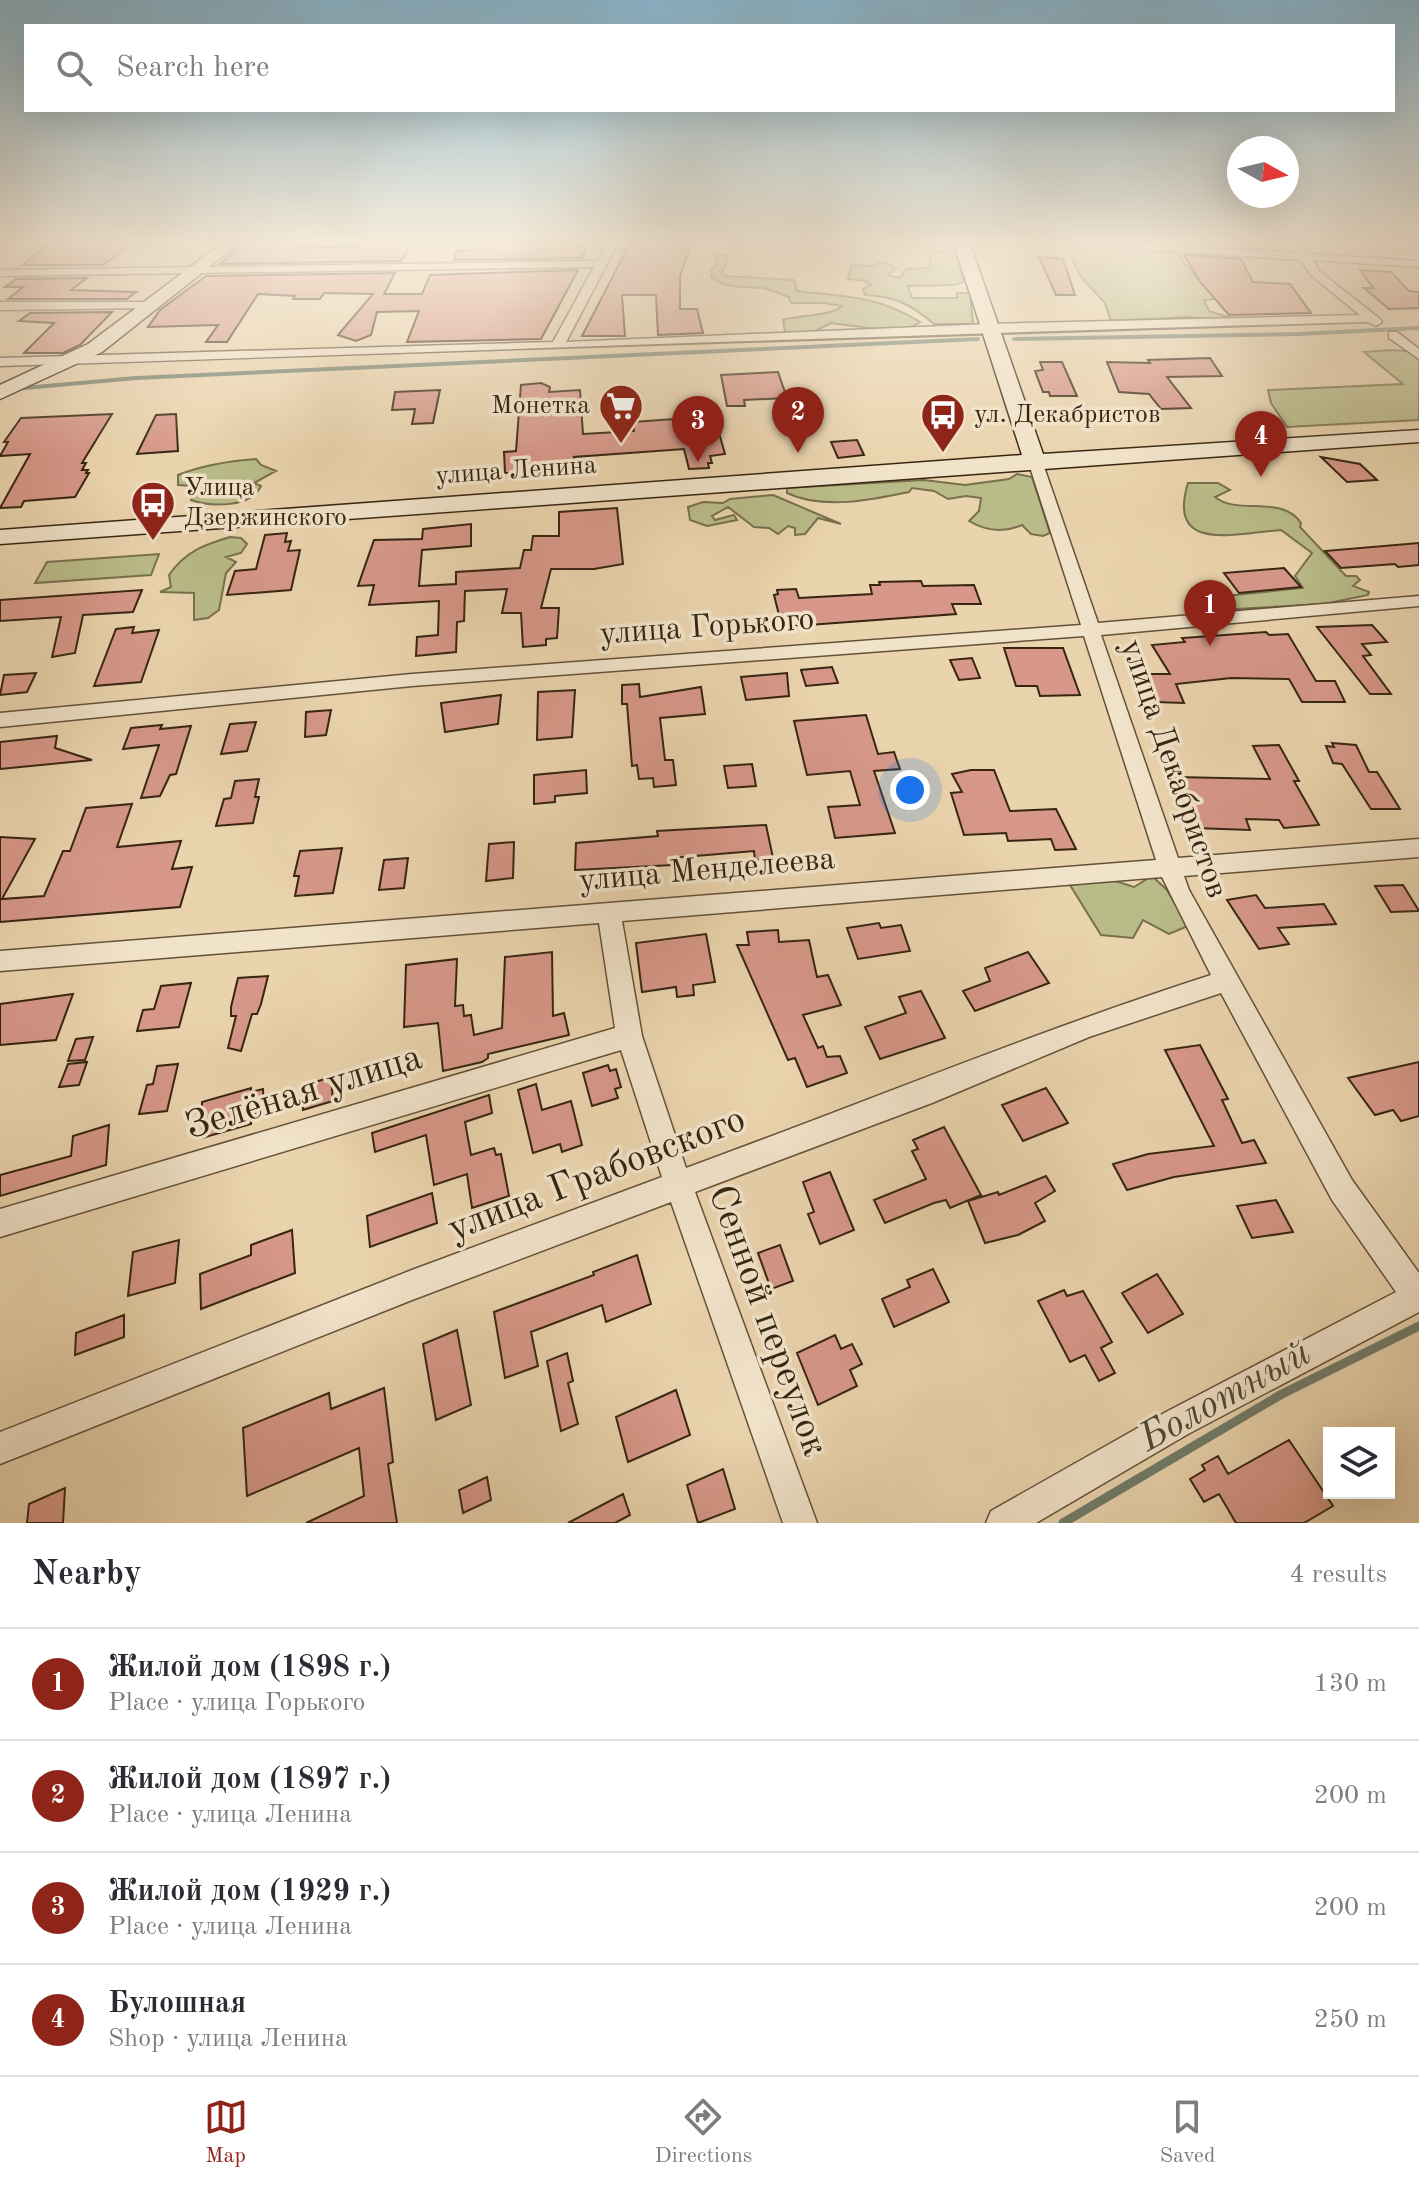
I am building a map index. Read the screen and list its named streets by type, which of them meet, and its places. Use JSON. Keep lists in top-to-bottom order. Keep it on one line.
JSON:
{"streets":{"main road":["улица Ленина","улица Декабристов"],"street":["улица Горького","улица Менделеева","Зелёная улица","улица Грабовского","Сенной переулок"]},"crossings":[["улица Ленина","улица Декабристов"],["улица Горького","улица Декабристов"],["улица Декабристов","улица Менделеева"],["улица Декабристов","улица Грабовского"],["улица Менделеева","Сенной переулок"],["Зелёная улица","Сенной переулок"],["улица Грабовского","Сенной переулок"]],"water":["Болотный"],"places":{"supermarket":["Монетка"],"bus stop":["ул. Декабристов","Улица Дзержинского"]},"north":"right","page":{"search":"Search here","pins":["2","3","4","1"],"heading":["Nearby","4 results"],"list":[{"mark":"1","name":"Жилой дом (1898 г.)","note":"Place · улица Горького","value":"130 m"},{"mark":"2","name":"Жилой дом (1897 г.)","note":"Place · улица Ленина","value":"200 m"},{"mark":"3","name":"Жилой дом (1929 г.)","note":"Place · улица Ленина","value":"200 m"},{"mark":"4","name":"Булошная","note":"Shop · улица Ленина","value":"250 m"}],"nav":["Map","Directions","Saved"]}}
